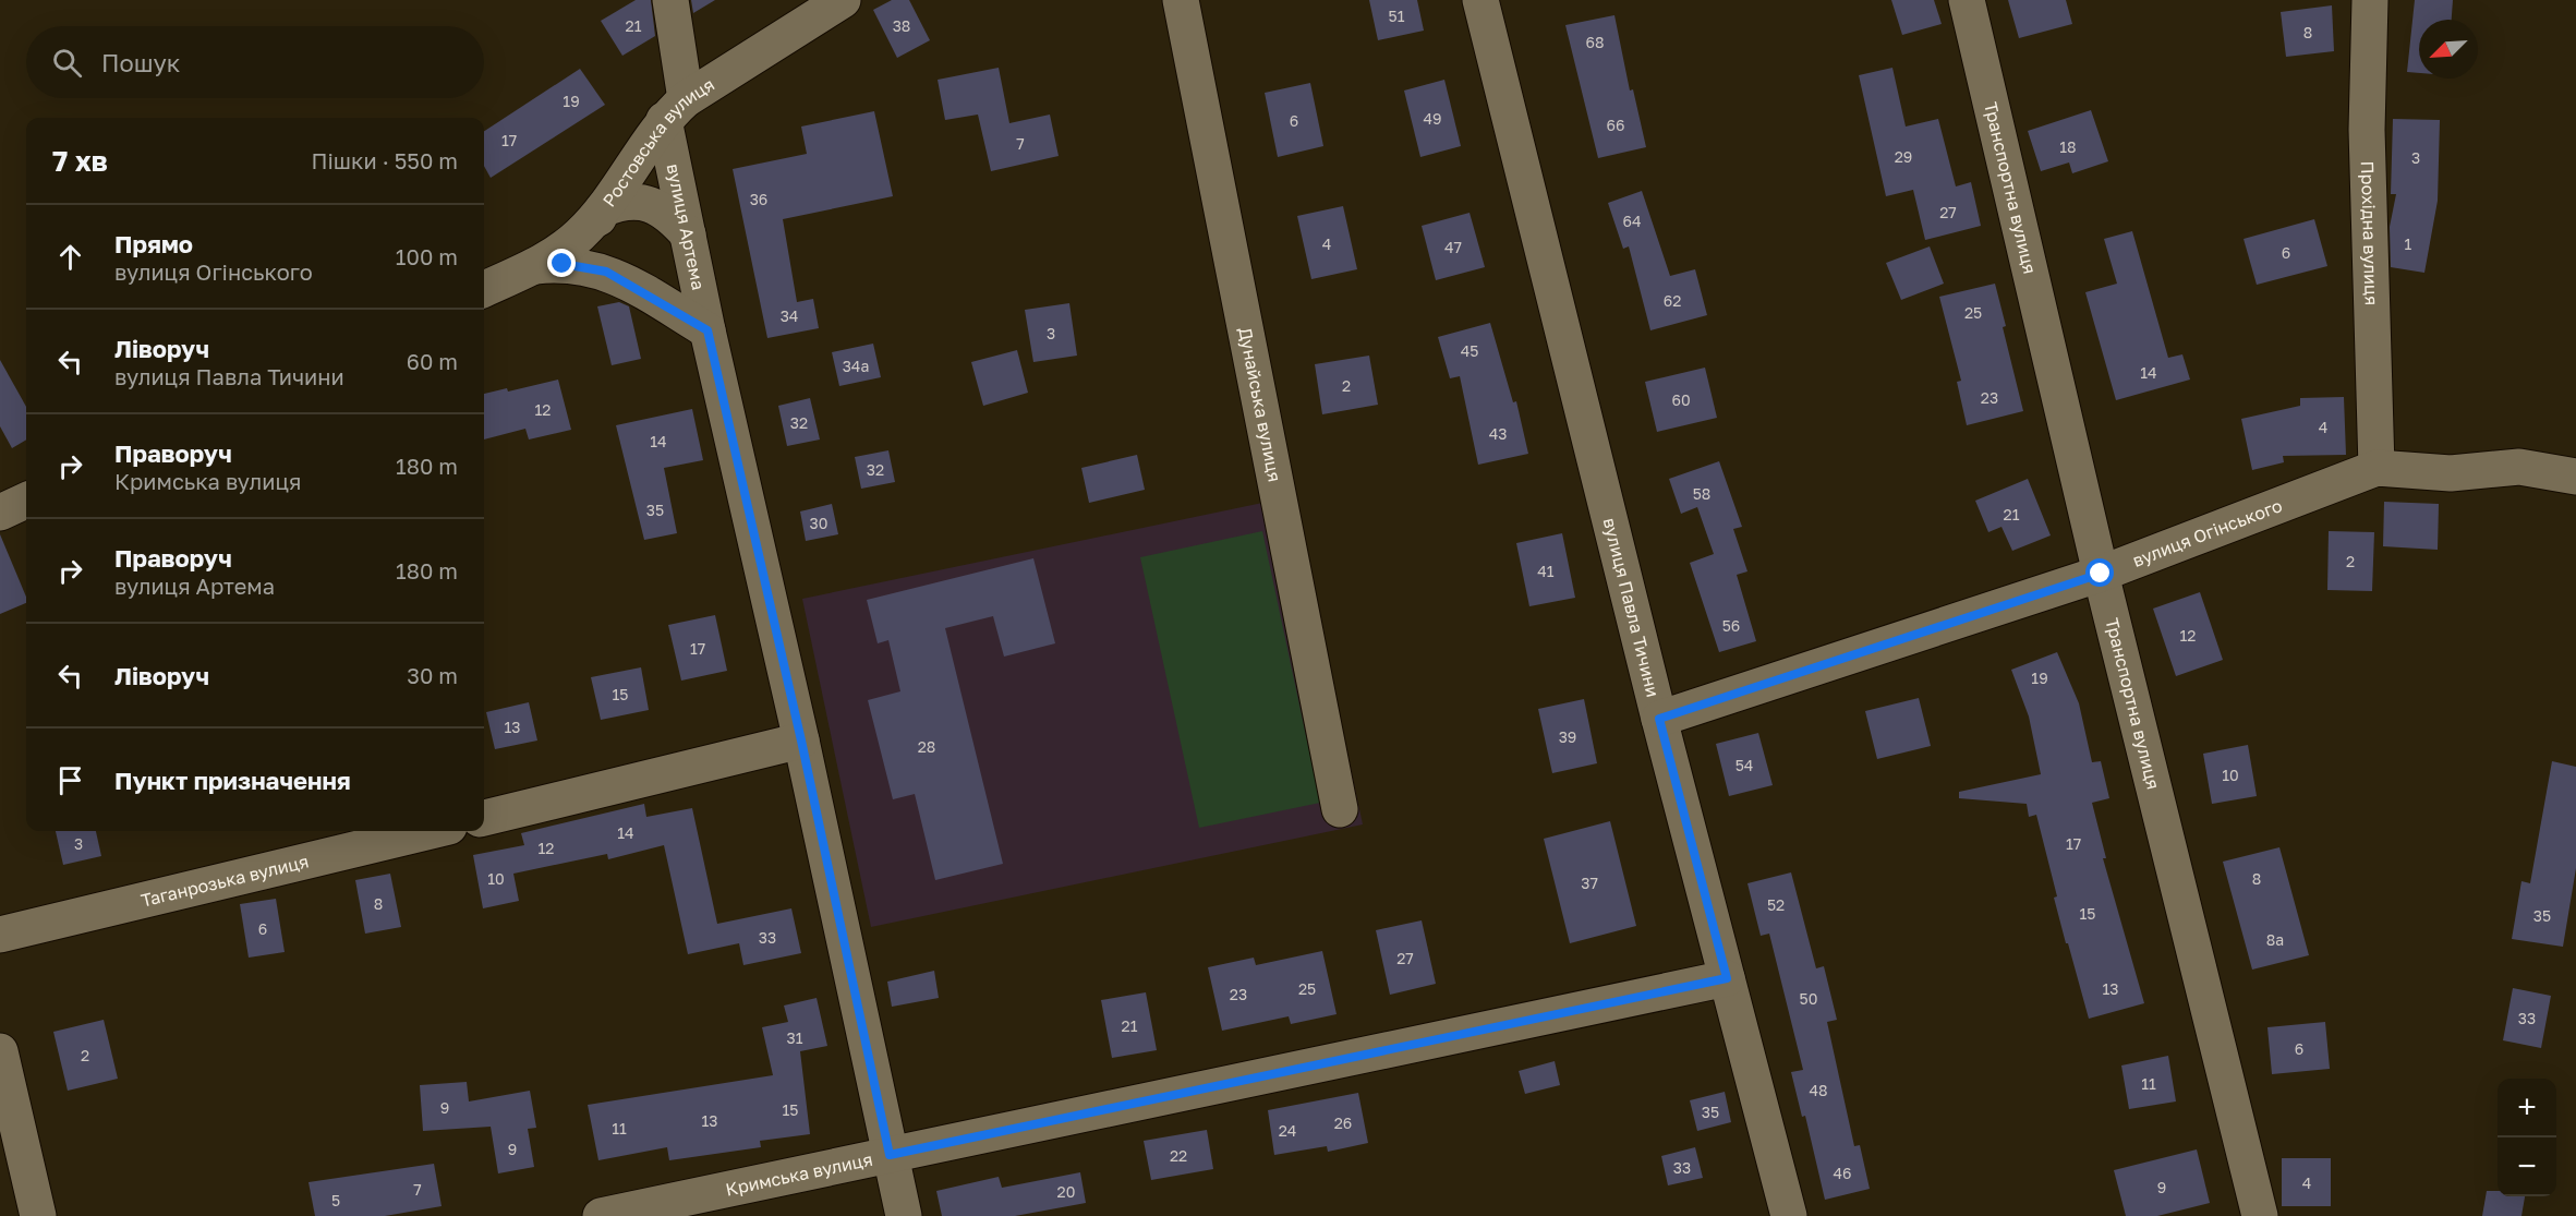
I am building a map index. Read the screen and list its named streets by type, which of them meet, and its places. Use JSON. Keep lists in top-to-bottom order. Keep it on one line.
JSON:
{"streets":{"street":["Ростовська вулиця","Транспортна вулиця","вулиця Артема","Прохідна вулиця","Дунайська вулиця","вулиця Огінського","вулиця Павла Тичини","Таганрозька вулиця","Кримська вулиця"]},"crossings":[["Ростовська вулиця","вулиця Артема"],["Транспортна вулиця","вулиця Огінського"],["вулиця Артема","Кримська вулиця"],["Прохідна вулиця","вулиця Огінського"],["вулиця Огінського","вулиця Павла Тичини"],["вулиця Павла Тичини","Кримська вулиця"]],"house_numbers":["51","21","38","8","68","19","49","6","66","17","7","18","29","3","36","27","64","4","1","47","6","62","25","34","3","45","34а","14","2","23","60","12","32","4","43","14","32","58","35","21","30","2","41","56","12","17","19","15","13","39","28","54","10","14","3","17","12","10","8","37","8","52","15","35","6","33","8а","27","25","13","23","50","33","21","31","6","2","11","48","9","15","35","13","26","11","24","9","22","33","46","4","9","7","20","5"],"north":"bottom left","page":{"search":"Пошук","heading":["7 хв","Пішки · 550 m"],"list":[["Прямо","вулиця Огінського","100 m"],["Ліворуч","вулиця Павла Тичини","60 m"],["Праворуч","Кримська вулиця","180 m"],["Праворуч","вулиця Артема","180 m"],["Ліворуч","30 m"],"Пункт призначення"],"map_buttons":["+","−"]}}
